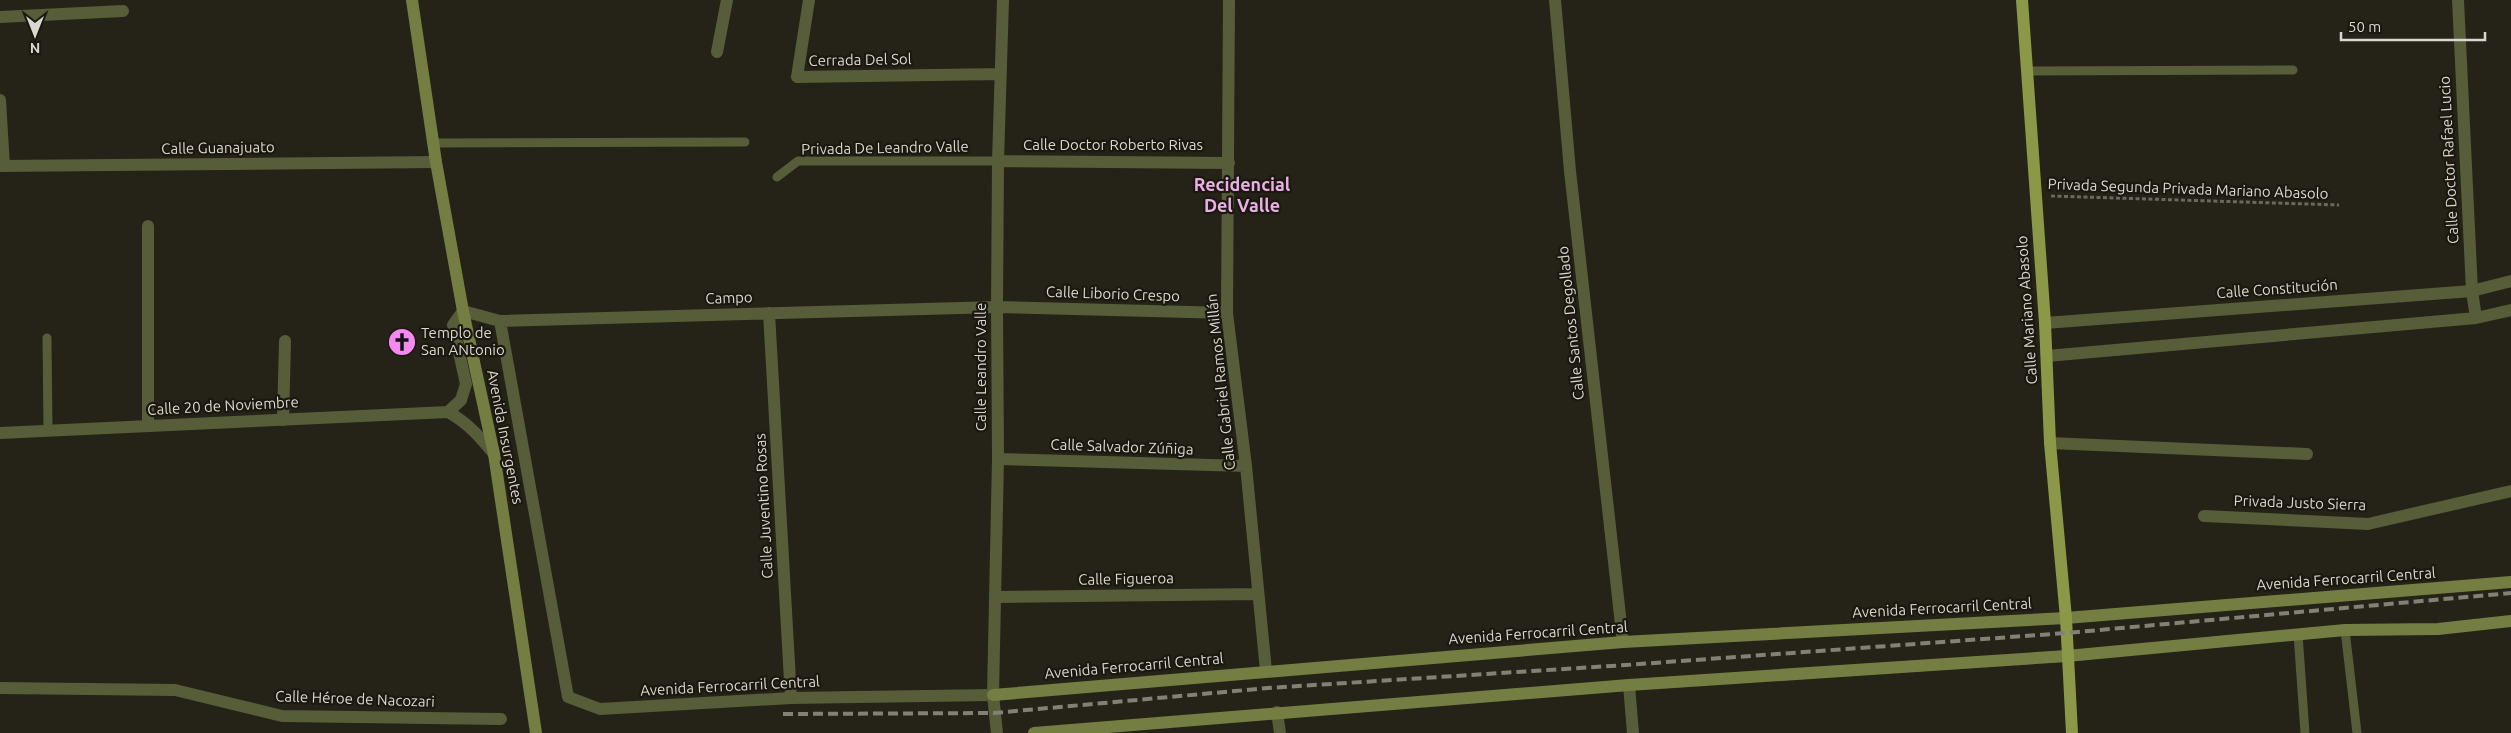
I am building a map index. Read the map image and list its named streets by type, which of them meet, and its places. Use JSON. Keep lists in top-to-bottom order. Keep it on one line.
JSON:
{"streets":{"main road":["Calle Mariano Abasolo","Avenida Insurgentes","Avenida Ferrocarril Central"],"street":["Cerrada Del Sol","Calle Doctor Roberto Rivas","Calle Guanajuato","Calle Doctor Rafael Lucio","Calle Constitución","Calle Liborio Crespo","Campo","Calle Santos Degollado","Calle Leandro Valle","Calle Gabriel Ramos Millán","Calle 20 de Noviembre","Calle Salvador Zúñiga","Privada Justo Sierra","Calle Juventino Rosas","Calle Figueroa","Calle Héroe de Nacozari"],"lane":["Privada De Leandro Valle"],"path":["Privada Segunda Privada Mariano Abasolo"]},"crossings":[["Cerrada Del Sol","Calle Leandro Valle"],["Calle Doctor Roberto Rivas","Privada De Leandro Valle"],["Calle Doctor Roberto Rivas","Calle Leandro Valle"],["Calle Doctor Roberto Rivas","Calle Gabriel Ramos Millán"],["Calle Guanajuato","Avenida Insurgentes"],["Privada De Leandro Valle","Calle Leandro Valle"],["Calle Doctor Rafael Lucio","Calle Constitución"],["Privada Segunda Privada Mariano Abasolo","Calle Mariano Abasolo"],["Calle Constitución","Calle Mariano Abasolo"],["Calle Liborio Crespo","Campo"],["Calle Liborio Crespo","Calle Leandro Valle"],["Calle Liborio Crespo","Calle Gabriel Ramos Millán"],["Campo","Calle Leandro Valle"],["Campo","Avenida Insurgentes"],["Campo","Calle Juventino Rosas"],["Campo","Avenida Ferrocarril Central"],["Calle Mariano Abasolo","Avenida Ferrocarril Central"],["Calle Santos Degollado","Avenida Ferrocarril Central"],["Calle Leandro Valle","Calle Salvador Zúñiga"],["Calle Leandro Valle","Calle Figueroa"],["Calle Leandro Valle","Avenida Ferrocarril Central"],["Calle Gabriel Ramos Millán","Calle Salvador Zúñiga"],["Calle Gabriel Ramos Millán","Calle Figueroa"],["Calle Gabriel Ramos Millán","Avenida Ferrocarril Central"],["Calle Juventino Rosas","Avenida Ferrocarril Central"]],"districts":["Recidencial Del Valle"],"places":{"church":["Templo de San ANtonio"]},"scale_bar":"50 m","north":"bottom"}
